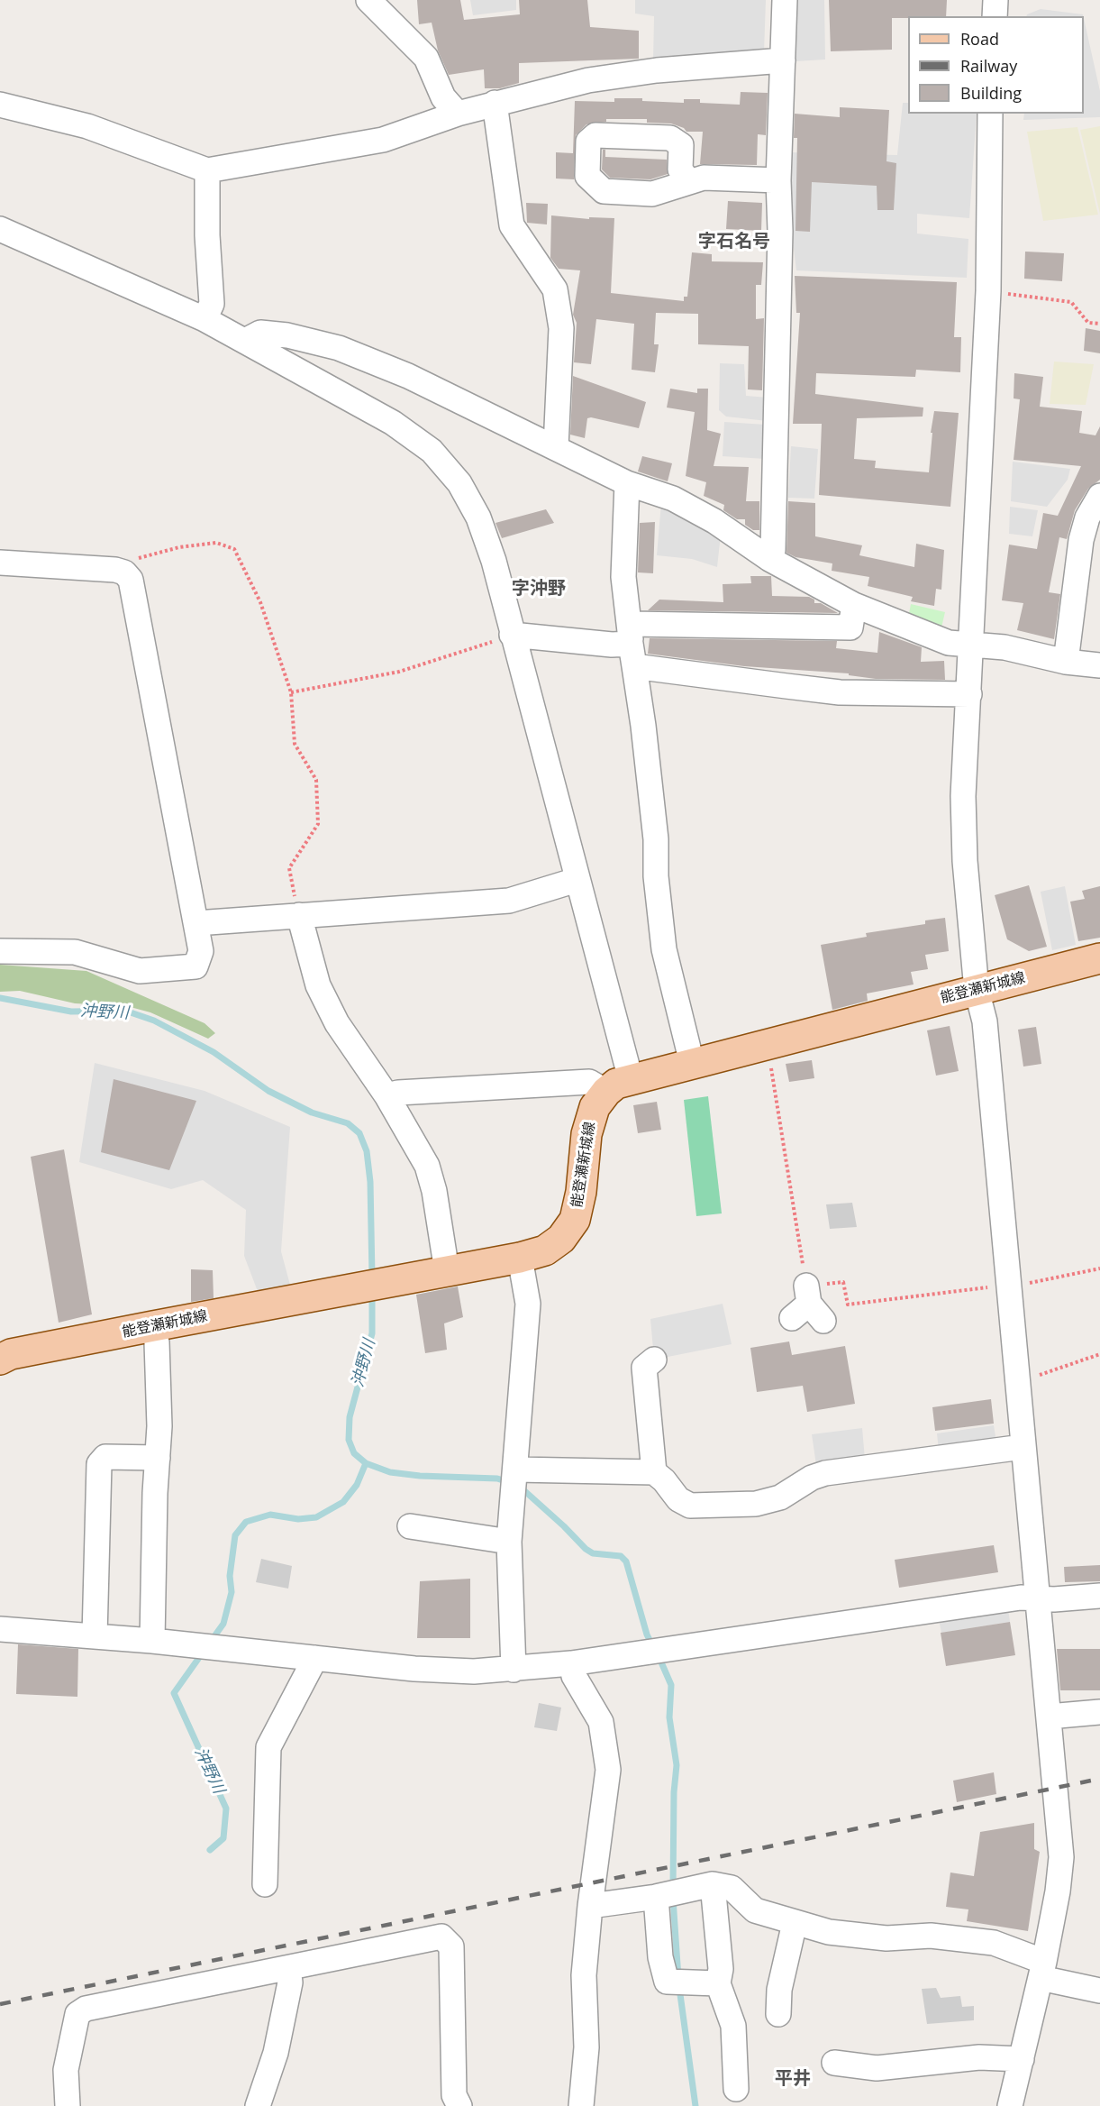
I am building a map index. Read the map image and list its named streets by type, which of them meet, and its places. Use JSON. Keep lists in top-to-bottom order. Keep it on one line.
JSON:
{"streets":{"main road":["能登瀬新城線"]},"districts":["字石名号","字沖野","平井"],"water":["沖野川"],"legend":["Road","Railway","Building"]}
